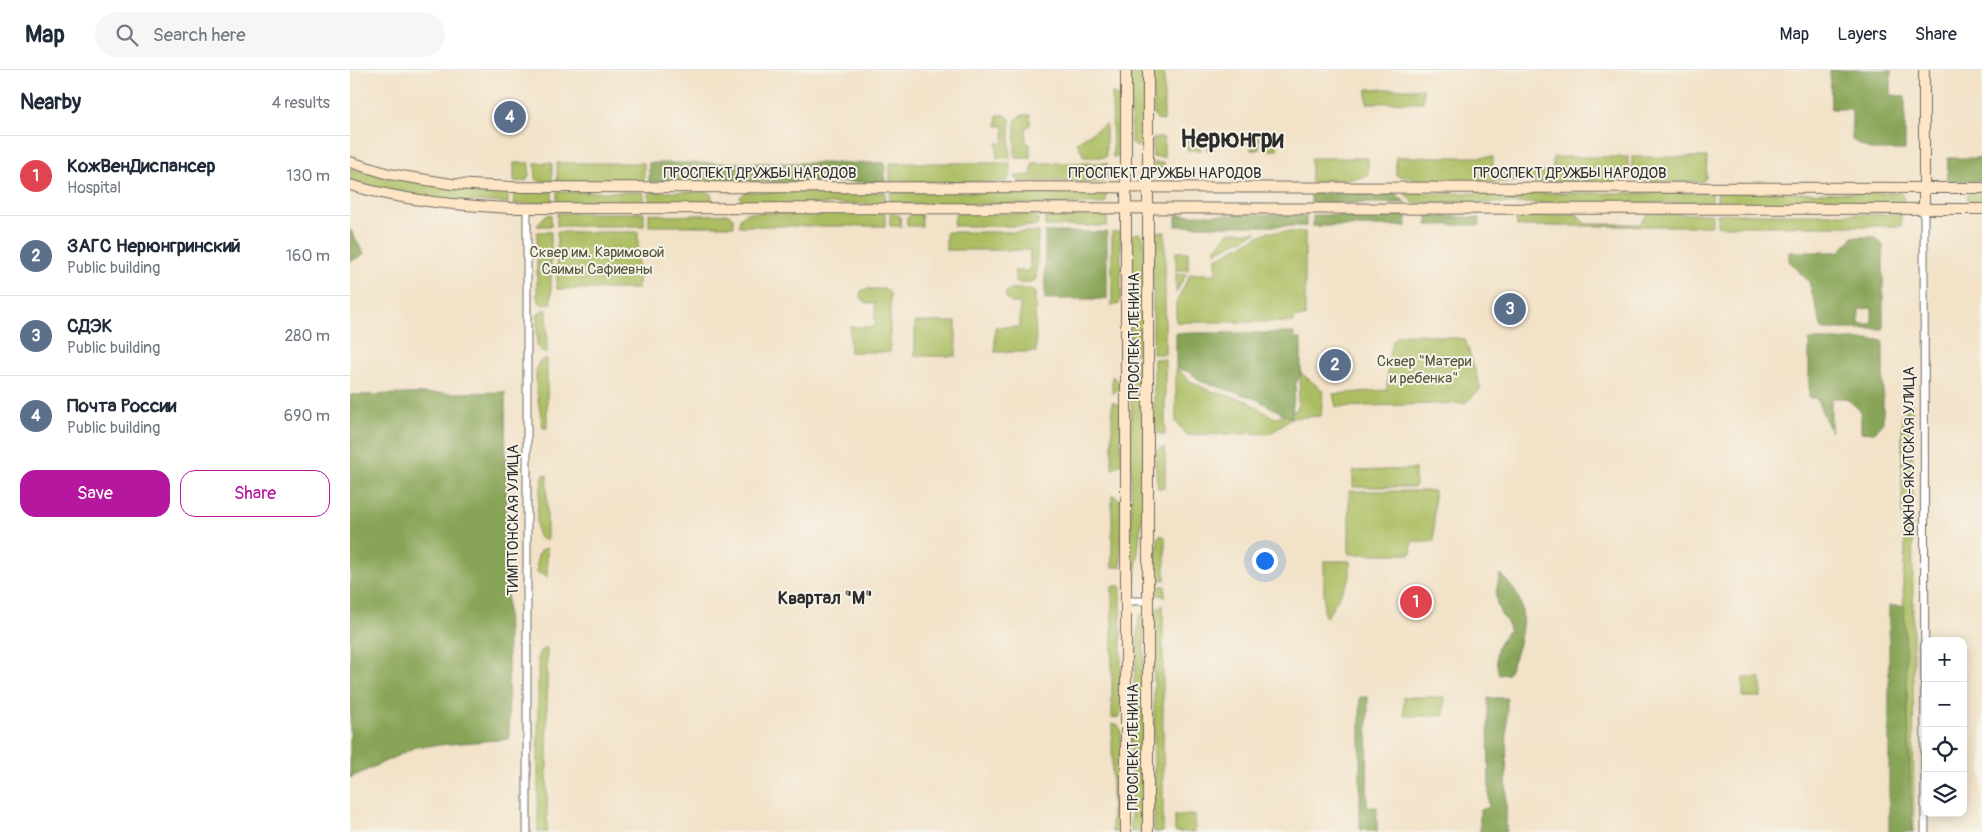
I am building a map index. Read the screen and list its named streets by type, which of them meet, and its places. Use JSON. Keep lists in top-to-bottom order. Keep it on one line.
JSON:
{"streets":{"street":["ПРОСПЕКТ ДРУЖБЫ НАРОДОВ","ПРОСПЕКТ ЛЕНИНА","ЮЖНО-ЯКУТСКАЯ УЛИЦА","ТИМПТОНСКАЯ УЛИЦА"]},"crossings":[["ПРОСПЕКТ ДРУЖБЫ НАРОДОВ","ПРОСПЕКТ ЛЕНИНА"],["ПРОСПЕКТ ДРУЖБЫ НАРОДОВ","ЮЖНО-ЯКУТСКАЯ УЛИЦА"]],"districts":["Нерюнгри","Квартал \"М\""],"parks":["Сквер им. Каримовой Саимы Сафиевны","Сквер \"Матери и ребенка\""],"page":{"header":"Map","search":"Search here","nav":["Map","Layers","Share"],"heading":["Nearby","4 results"],"pins":["4","3","2","1"],"list":[{"mark":"1","name":"КожВенДиспансер","note":"Hospital","value":"130 m"},{"mark":"2","name":"ЗАГС Нерюнгринский","note":"Public building","value":"160 m"},{"mark":"3","name":"СДЭК","note":"Public building","value":"280 m"},{"mark":"4","name":"Почта России","note":"Public building","value":"690 m"}],"buttons":["Save","Share"],"map_buttons":["+","−"]}}
